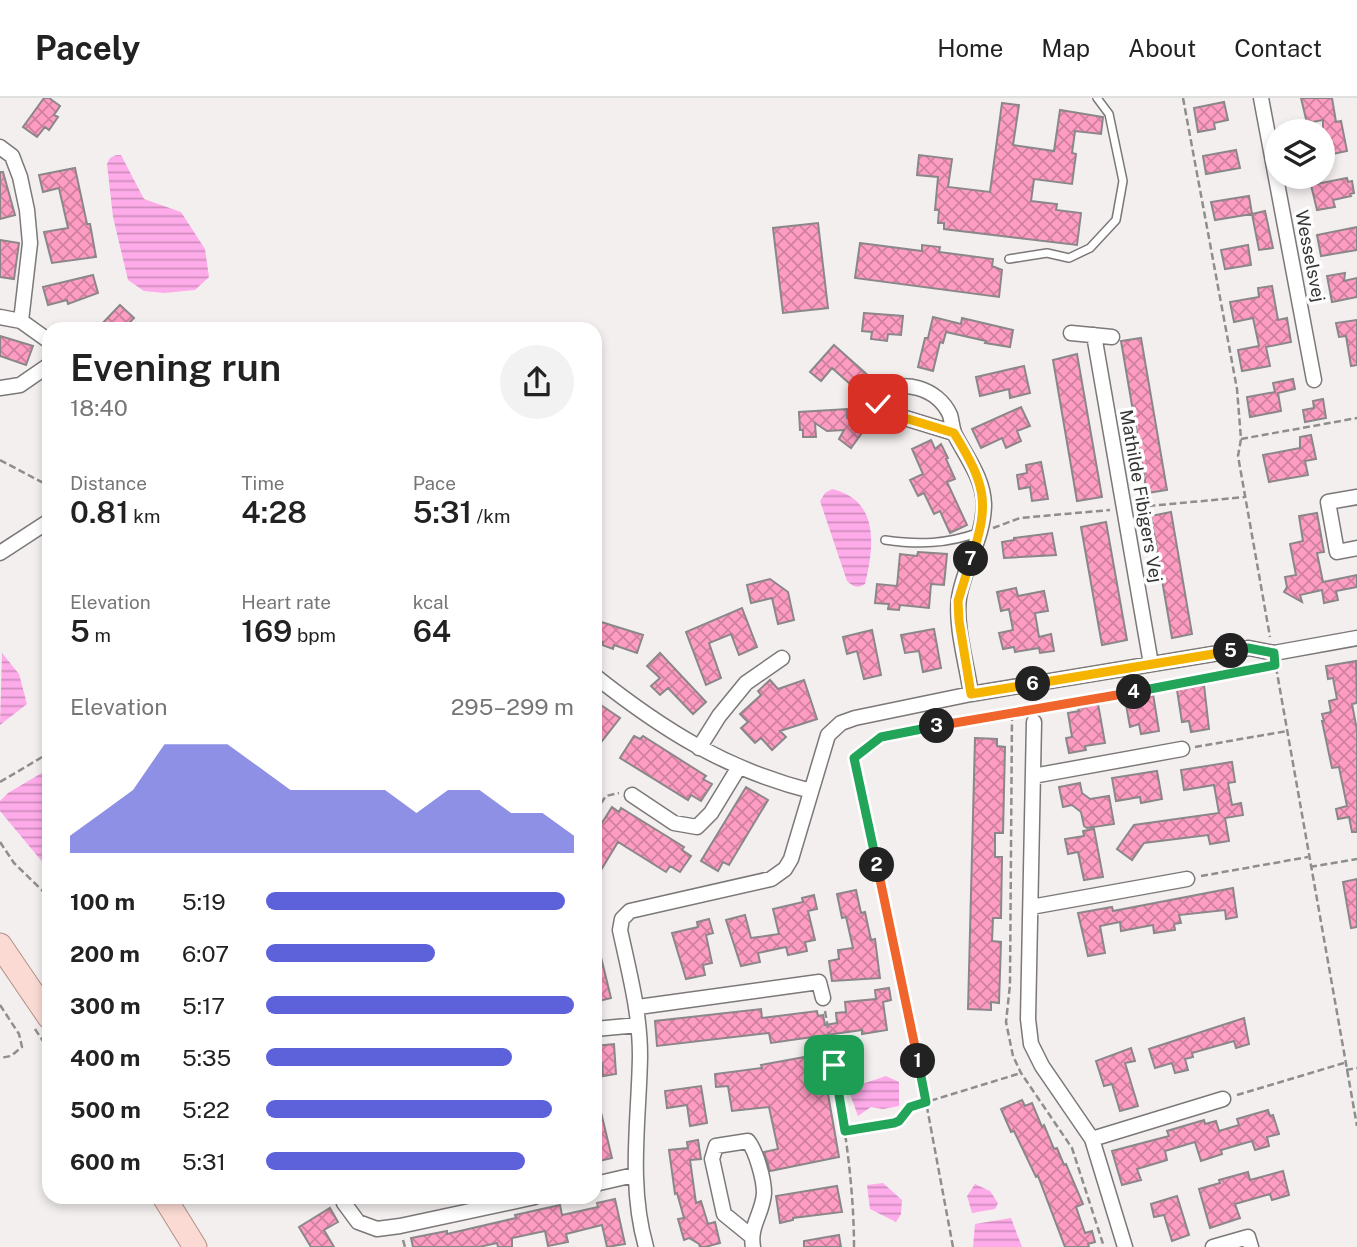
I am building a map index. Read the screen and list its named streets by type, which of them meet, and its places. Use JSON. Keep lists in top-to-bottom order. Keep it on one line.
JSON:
{"streets":{"street":["Wesselsvej","Mathilde Fibigers Vej"]},"page":{"header":"Pacely","nav":["Home","Map","About","Contact"],"heading":["Evening run","18:40"],"stats":[["Distance","0.81 km"],["Time","4:28"],["Pace","5:31 /km"],["Elevation","5 m"],["Heart rate","169 bpm"],["kcal","64"]],"pins":["7","5","6","4","3","2","1"],"chart":["Elevation","295–299 m"],"list":[{"name":"100 m","note":"5:19"},{"name":"200 m","note":"6:07"},{"name":"300 m","note":"5:17"},{"name":"400 m","note":"5:35"},{"name":"500 m","note":"5:22"},{"name":"600 m","note":"5:31"}]}}
